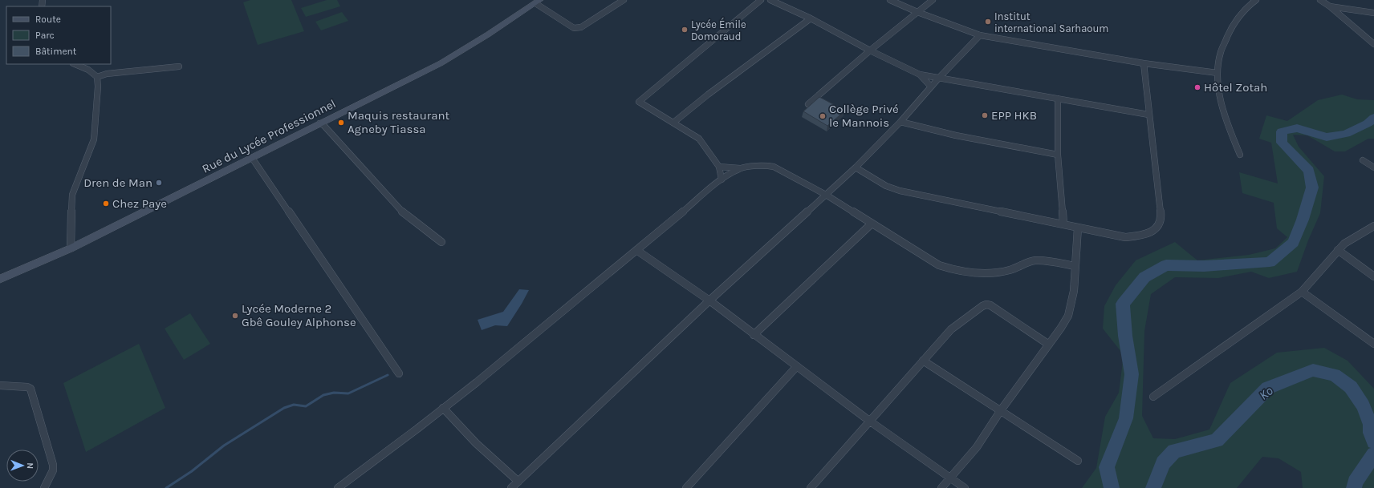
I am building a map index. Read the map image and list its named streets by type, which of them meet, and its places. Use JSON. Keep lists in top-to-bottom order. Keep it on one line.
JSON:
{"streets":{"main road":["Rue du Lycée Professionnel"]},"water":["Ko"],"places":["Institut international Sarhaoum","Lycée Émile Domoraud","Hôtel Zotah","EPP HKB","Collège Privé le Mannois","Maquis restaurant Agneby Tiassa","Dren de Man","Chez Paye","Lycée Moderne 2 Gbê Gouley Alphonse"],"legend":["Route","Parc","Bâtiment"],"north":"right"}
